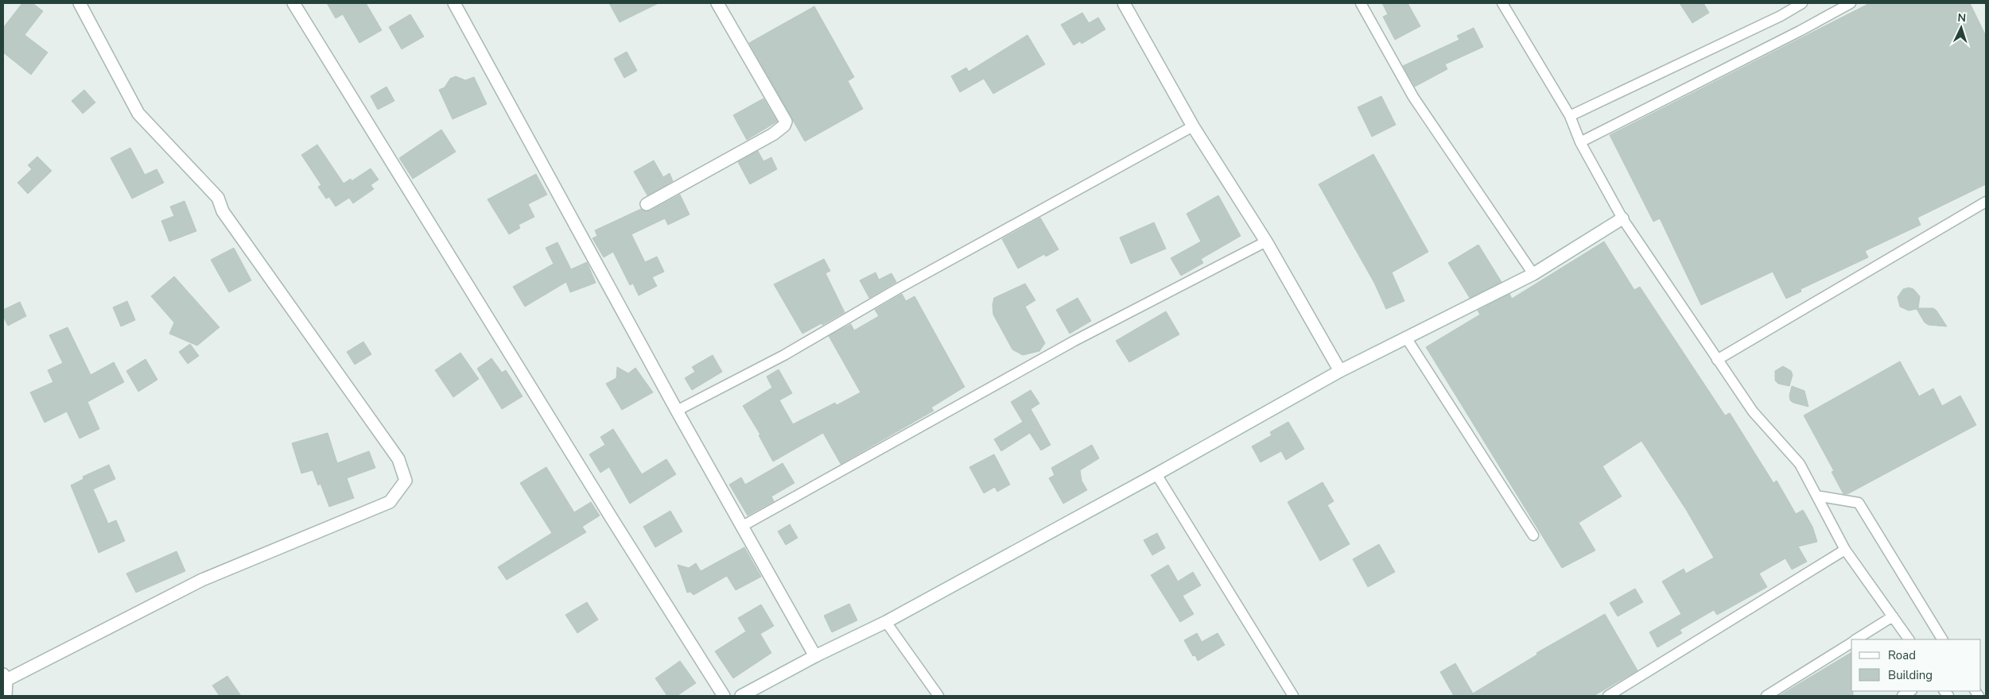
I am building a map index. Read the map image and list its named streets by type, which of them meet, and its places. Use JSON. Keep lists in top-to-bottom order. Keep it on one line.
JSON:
{"legend":["Road","Building"],"north":"top"}
